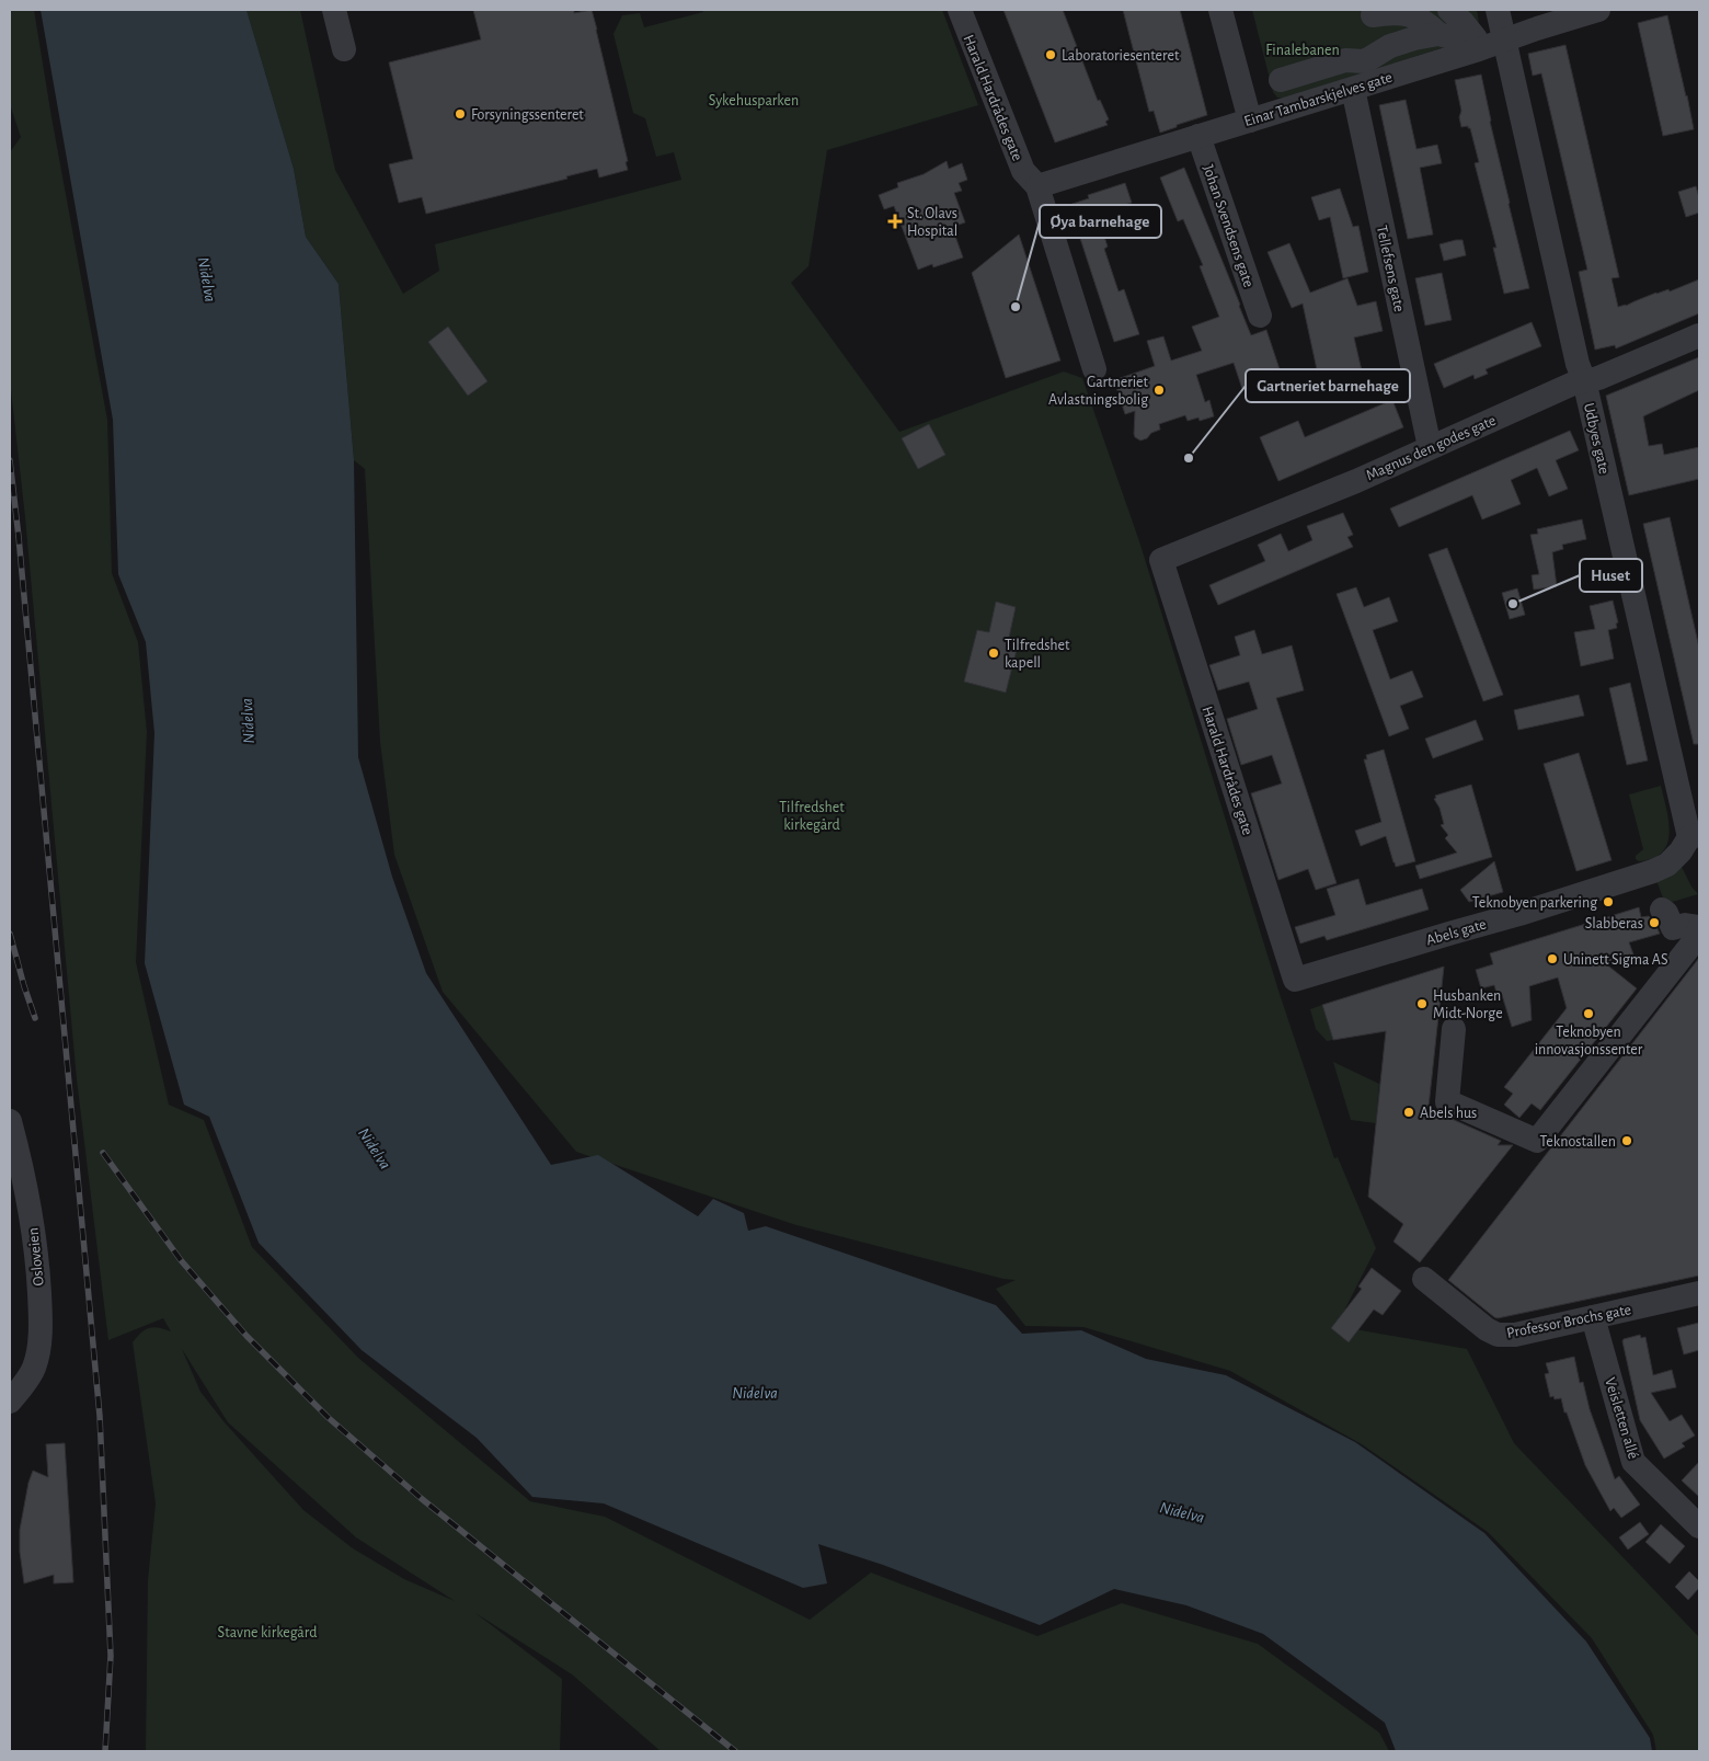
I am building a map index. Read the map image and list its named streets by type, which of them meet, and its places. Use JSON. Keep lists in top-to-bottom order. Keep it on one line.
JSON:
{"streets":{"street":["Harald Hardrådes gate","Einar Tambarskjelves gate","Johan Svendsens gate","Tellefsens gate","Udbyes gate","Magnus den godes gate","Abels gate","Osloveien","Professor Brochs gate","Veisletten allé"]},"crossings":[["Harald Hardrådes gate","Einar Tambarskjelves gate"],["Harald Hardrådes gate","Magnus den godes gate"],["Harald Hardrådes gate","Abels gate"],["Einar Tambarskjelves gate","Johan Svendsens gate"],["Einar Tambarskjelves gate","Tellefsens gate"],["Einar Tambarskjelves gate","Udbyes gate"],["Tellefsens gate","Magnus den godes gate"],["Udbyes gate","Magnus den godes gate"],["Udbyes gate","Abels gate"],["Professor Brochs gate","Veisletten allé"]],"water":["Nidelva"],"parks":["Finalebanen","Sykehusparken","Tilfredshet kirkegård","Stavne kirkegård"],"places":{"other":["Laboratoriesenteret","Forsyningssenteret","Øya barnehage","Gartneriet Avlastningsbolig","Gartneriet barnehage","Huset","Tilfredshet kapell","Teknobyen parkering","Slabberas","Uninett Sigma AS","Husbanken Midt-Norge","Teknobyen innovasjonssenter","Abels hus","Teknostallen"],"health":["St. Olavs Hospital"]}}
